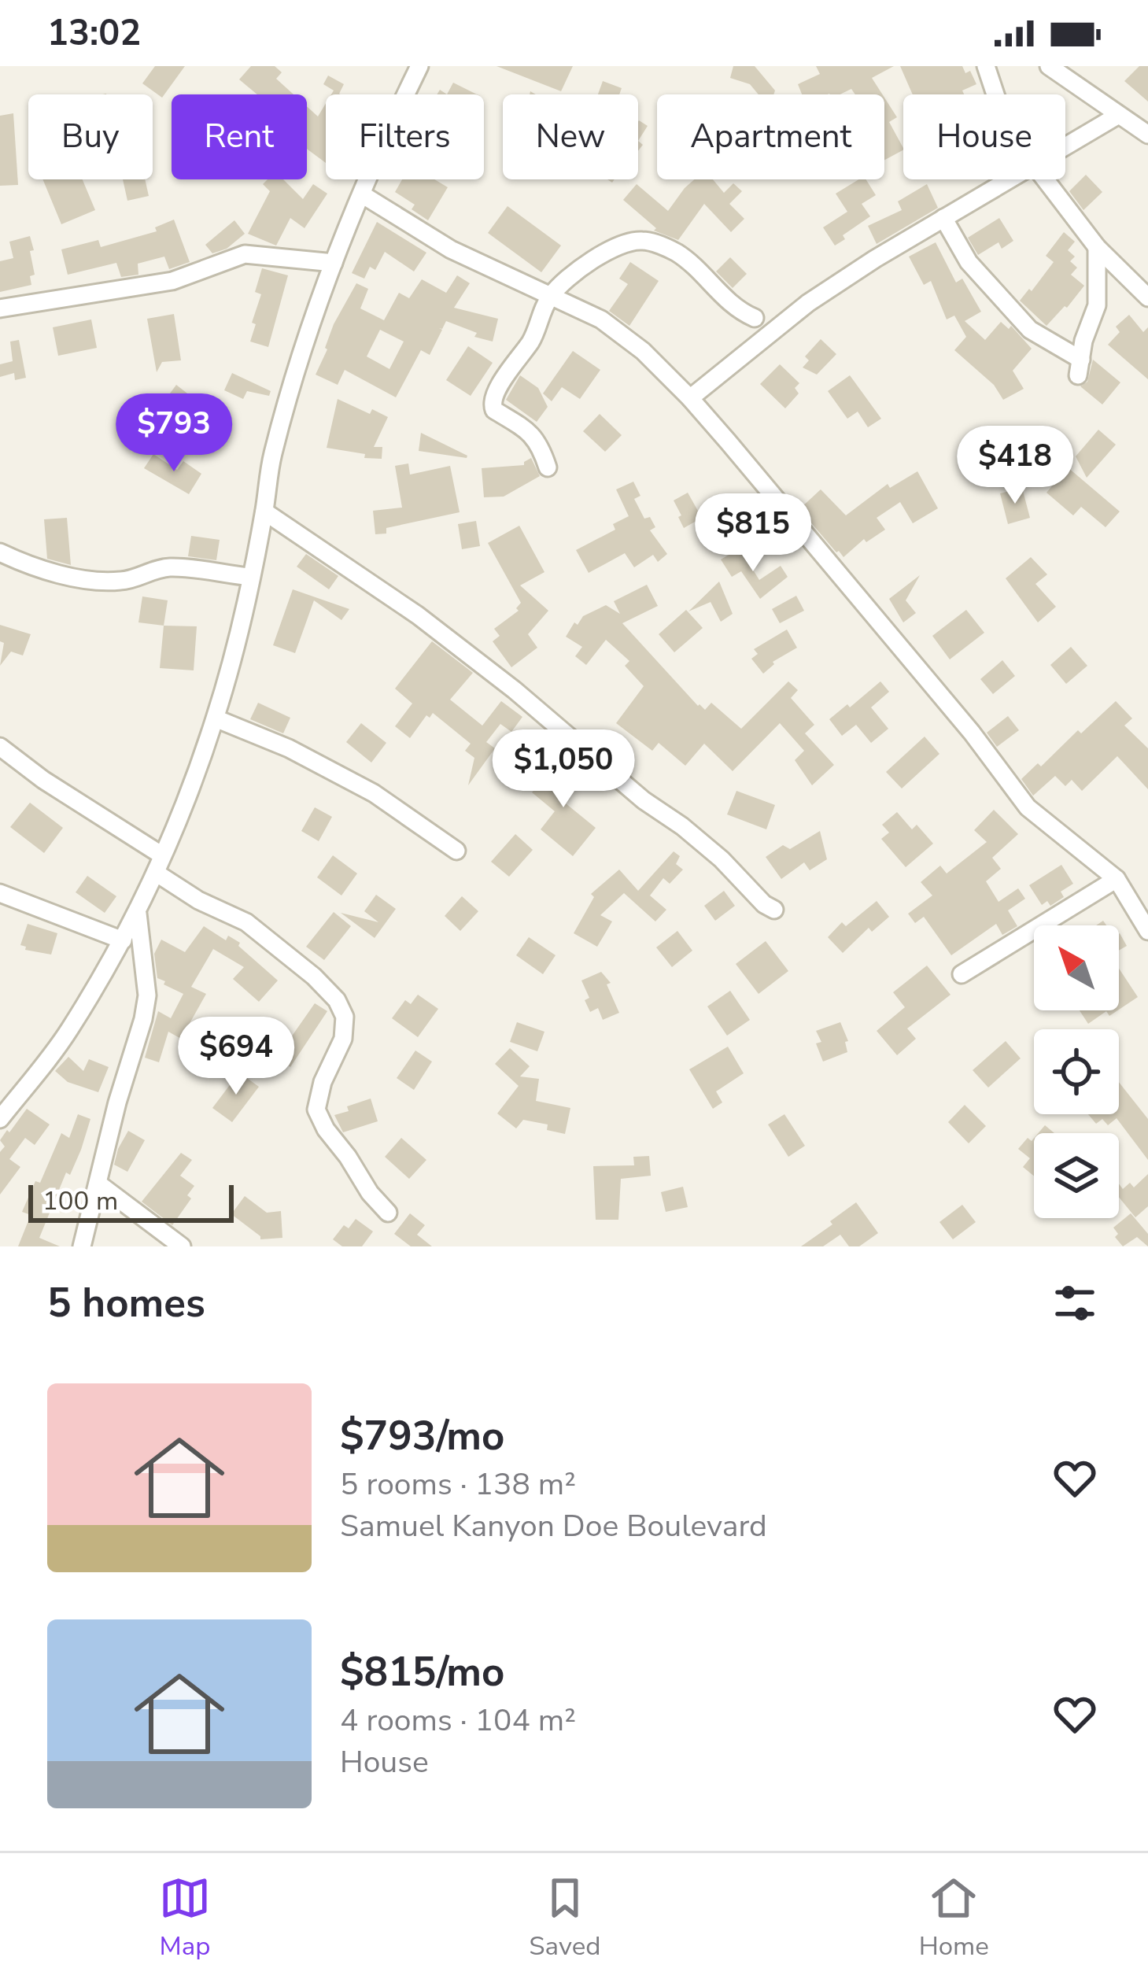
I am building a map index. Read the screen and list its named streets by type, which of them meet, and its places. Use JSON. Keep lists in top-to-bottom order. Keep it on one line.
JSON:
{"scale_bar":"100 m","north":"top left","page":{"status":"13:02","chip":["Buy","Rent","Filters","New","Apartment","House"],"price":["$793","$418","$815","$1,050","$694"],"scale":"100 m","heading":"5 homes","list":[{"name":"$793/mo","note":"5 rooms · 138 m² · Samuel Kanyon Doe Boulevard"},{"name":"$815/mo","note":"4 rooms · 104 m² · House"}],"tabs":["Map","Saved","Home"]}}
